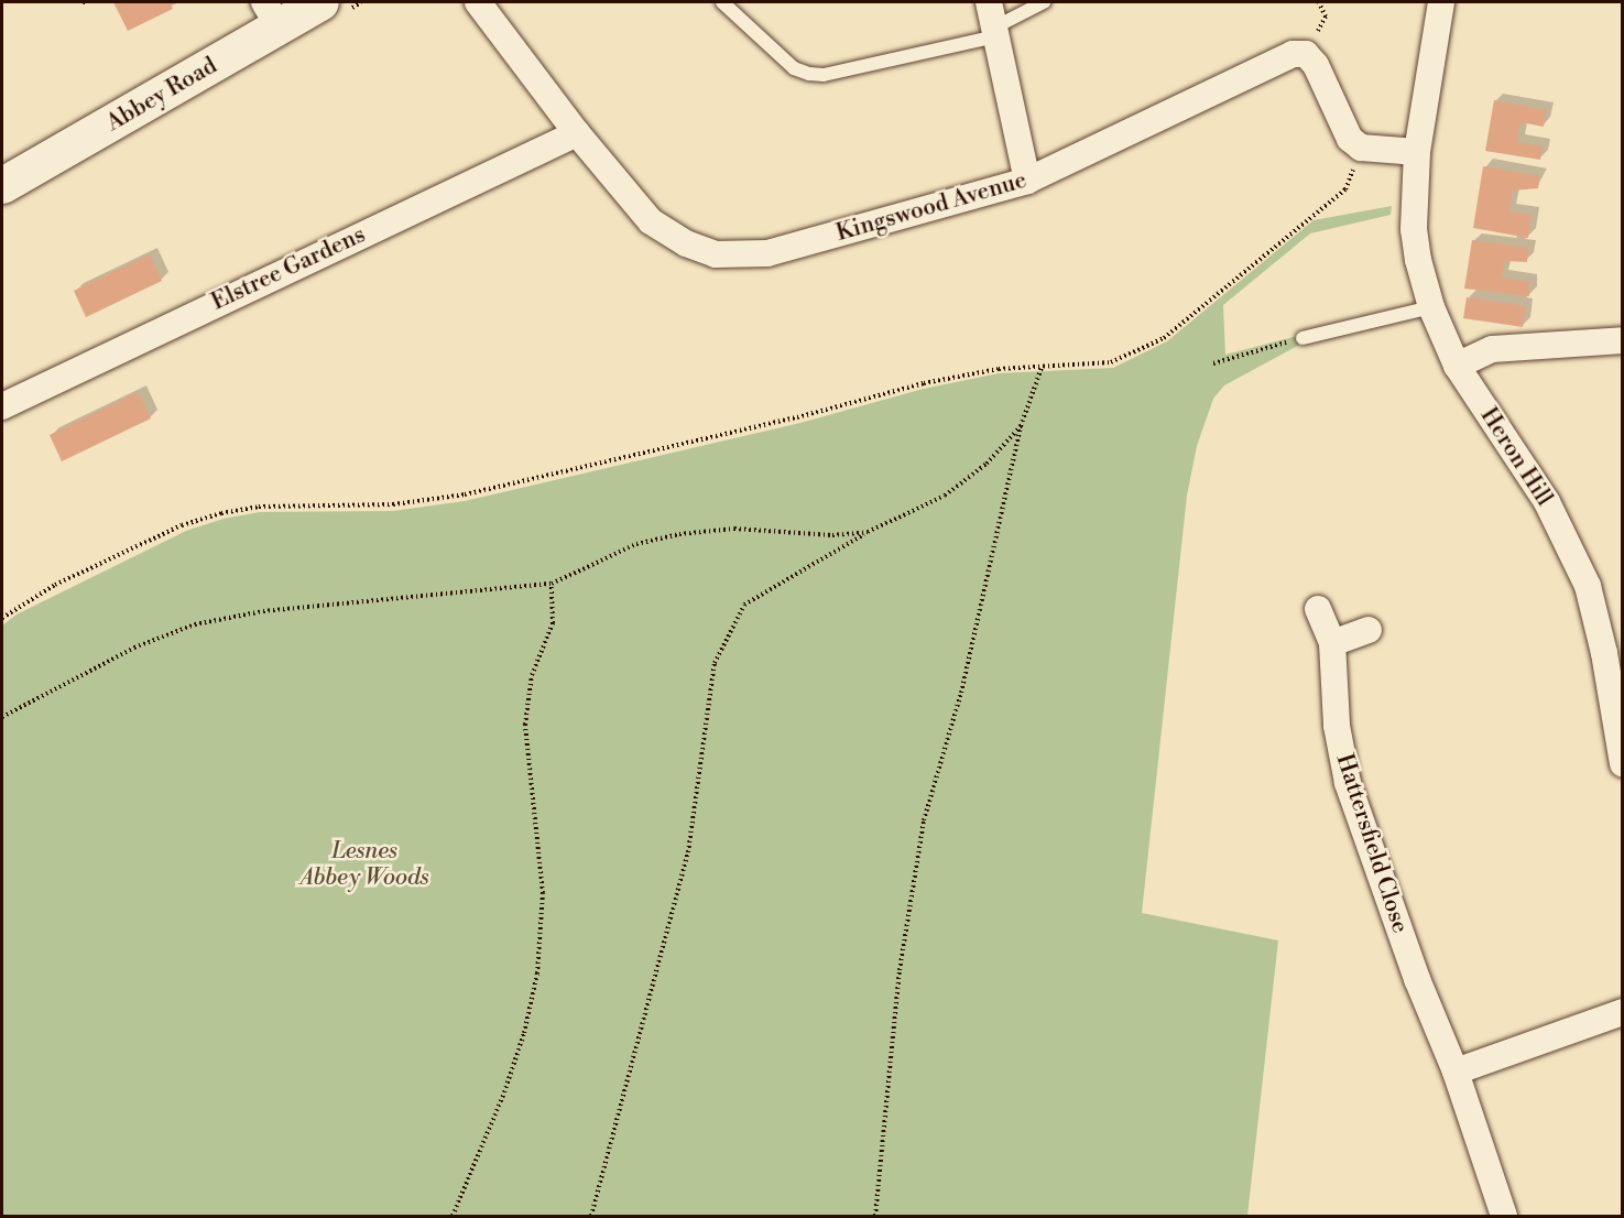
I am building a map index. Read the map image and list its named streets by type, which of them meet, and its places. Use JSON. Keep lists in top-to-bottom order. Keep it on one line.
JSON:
{"streets":{"main road":["Abbey Road"],"street":["Kingswood Avenue","Elstree Gardens","Heron Hill","Hattersfield Close"]},"crossings":[["Kingswood Avenue","Elstree Gardens"]],"parks":["Lesnes Abbey Woods"]}
